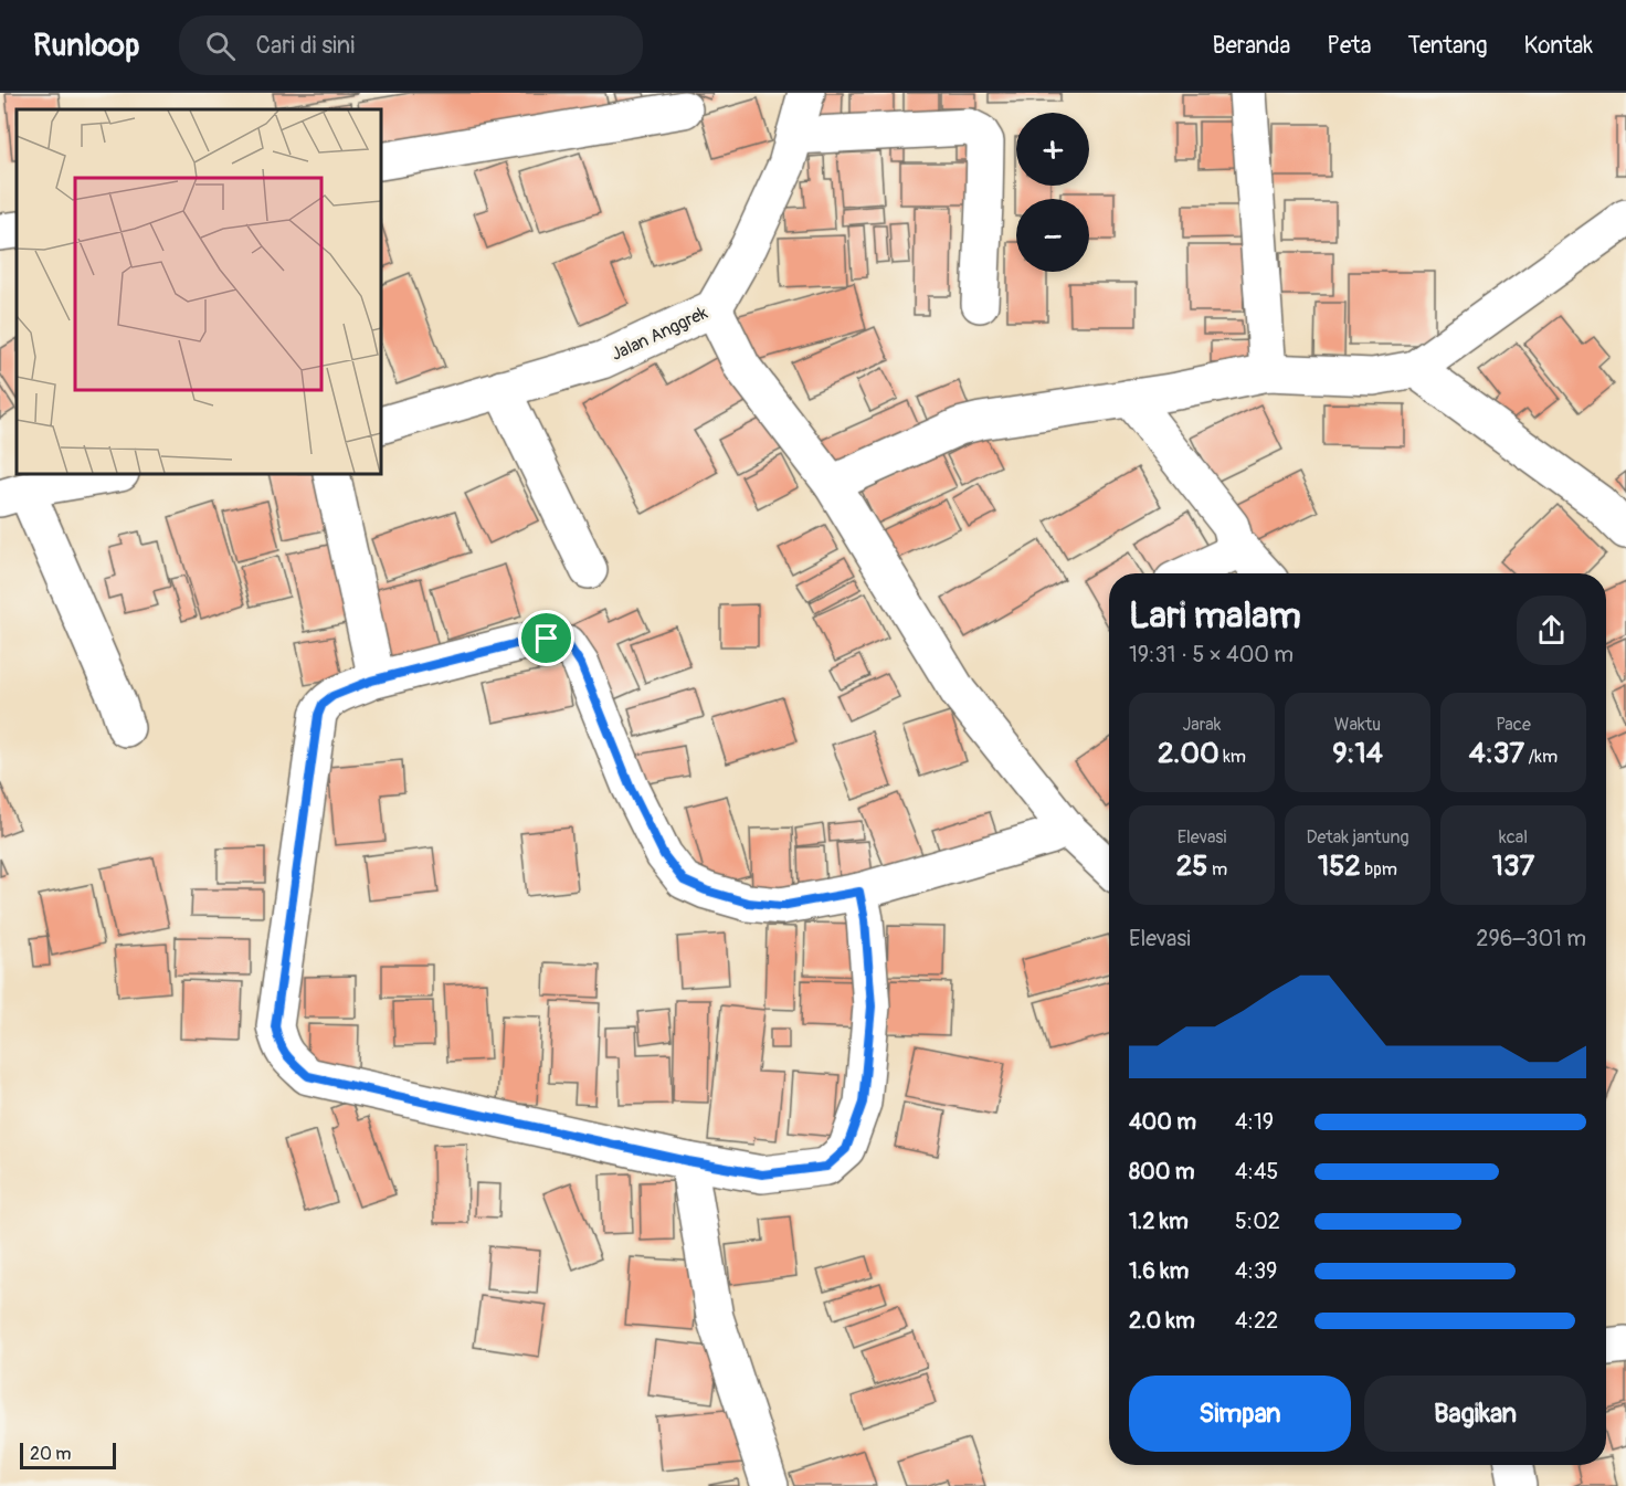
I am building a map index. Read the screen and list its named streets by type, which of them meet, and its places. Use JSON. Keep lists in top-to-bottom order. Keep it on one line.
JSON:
{"streets":{"street":["Jalan Anggrek"]},"scale_bar":"20 m","page":{"header":"Runloop","search":"Cari di sini","nav":["Beranda","Peta","Tentang","Kontak"],"map_buttons":["+","−"],"heading":["Lari malam","19:31 · 5 × 400 m"],"stats":[["Jarak","2.00 km"],["Waktu","9:14"],["Pace","4:37 /km"],["Elevasi","25 m"],["Detak jantung","152 bpm"],["kcal","137"]],"chart":["Elevasi","296–301 m"],"list":[{"name":"400 m","note":"4:19"},{"name":"800 m","note":"4:45"},{"name":"1.2 km","note":"5:02"},{"name":"1.6 km","note":"4:39"},{"name":"2.0 km","note":"4:22"}],"buttons":["Simpan","Bagikan"],"scale":"20 m"}}
